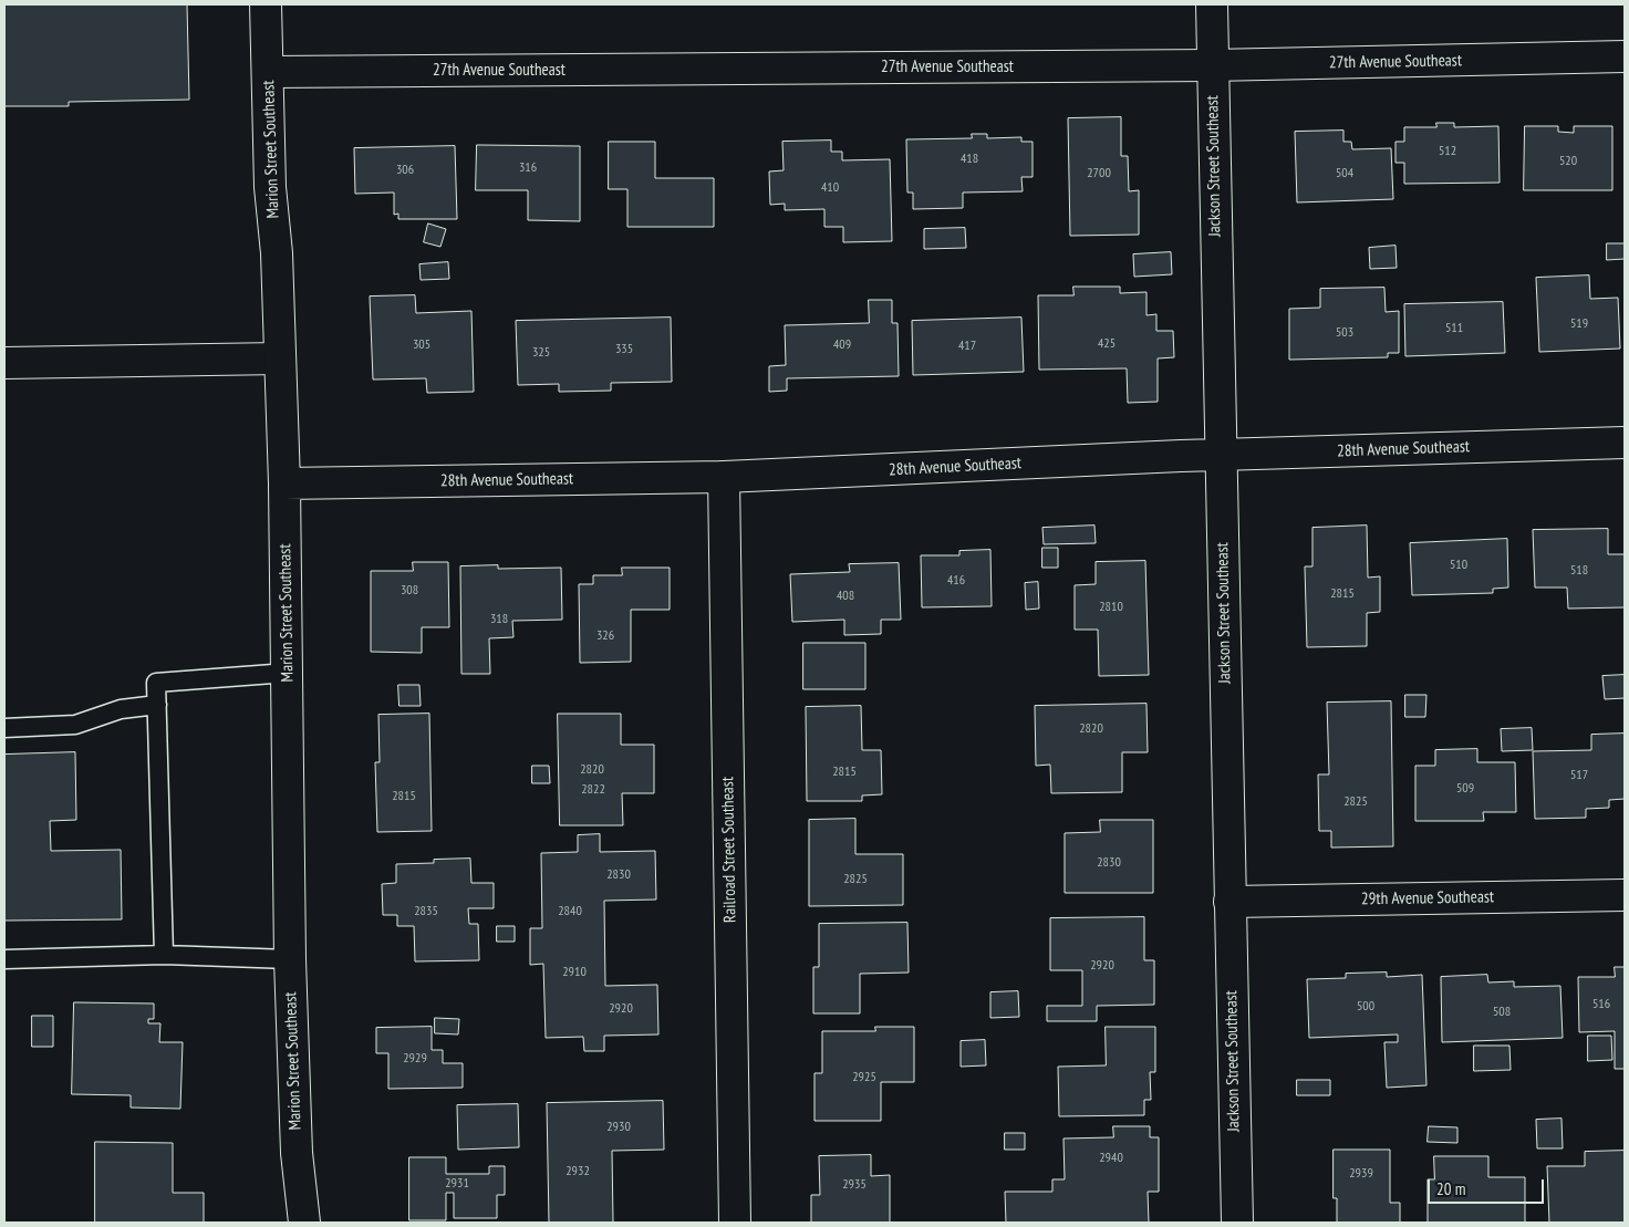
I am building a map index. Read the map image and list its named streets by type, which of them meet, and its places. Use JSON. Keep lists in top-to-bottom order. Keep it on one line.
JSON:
{"streets":{"street":["27th Avenue Southeast","Marion Street Southeast","Jackson Street Southeast","28th Avenue Southeast","Railroad Street Southeast","29th Avenue Southeast"]},"crossings":[["27th Avenue Southeast","Marion Street Southeast"],["27th Avenue Southeast","Jackson Street Southeast"],["Marion Street Southeast","28th Avenue Southeast"],["Jackson Street Southeast","28th Avenue Southeast"],["Jackson Street Southeast","29th Avenue Southeast"],["28th Avenue Southeast","Railroad Street Southeast"]],"house_numbers":["512","418","520","316","306","2700","504","410","519","511","503","425","305","409","417","335","325","510","518","416","308","2815","408","2810","318","326","2820","2820","2815","517","509","2822","2815","2825","2830","2830","2825","2835","2840","2920","2910","516","500","2920","508","2929","2925","2930","2940","2932","2939","2931","2935"],"scale_bar":"20 m"}
